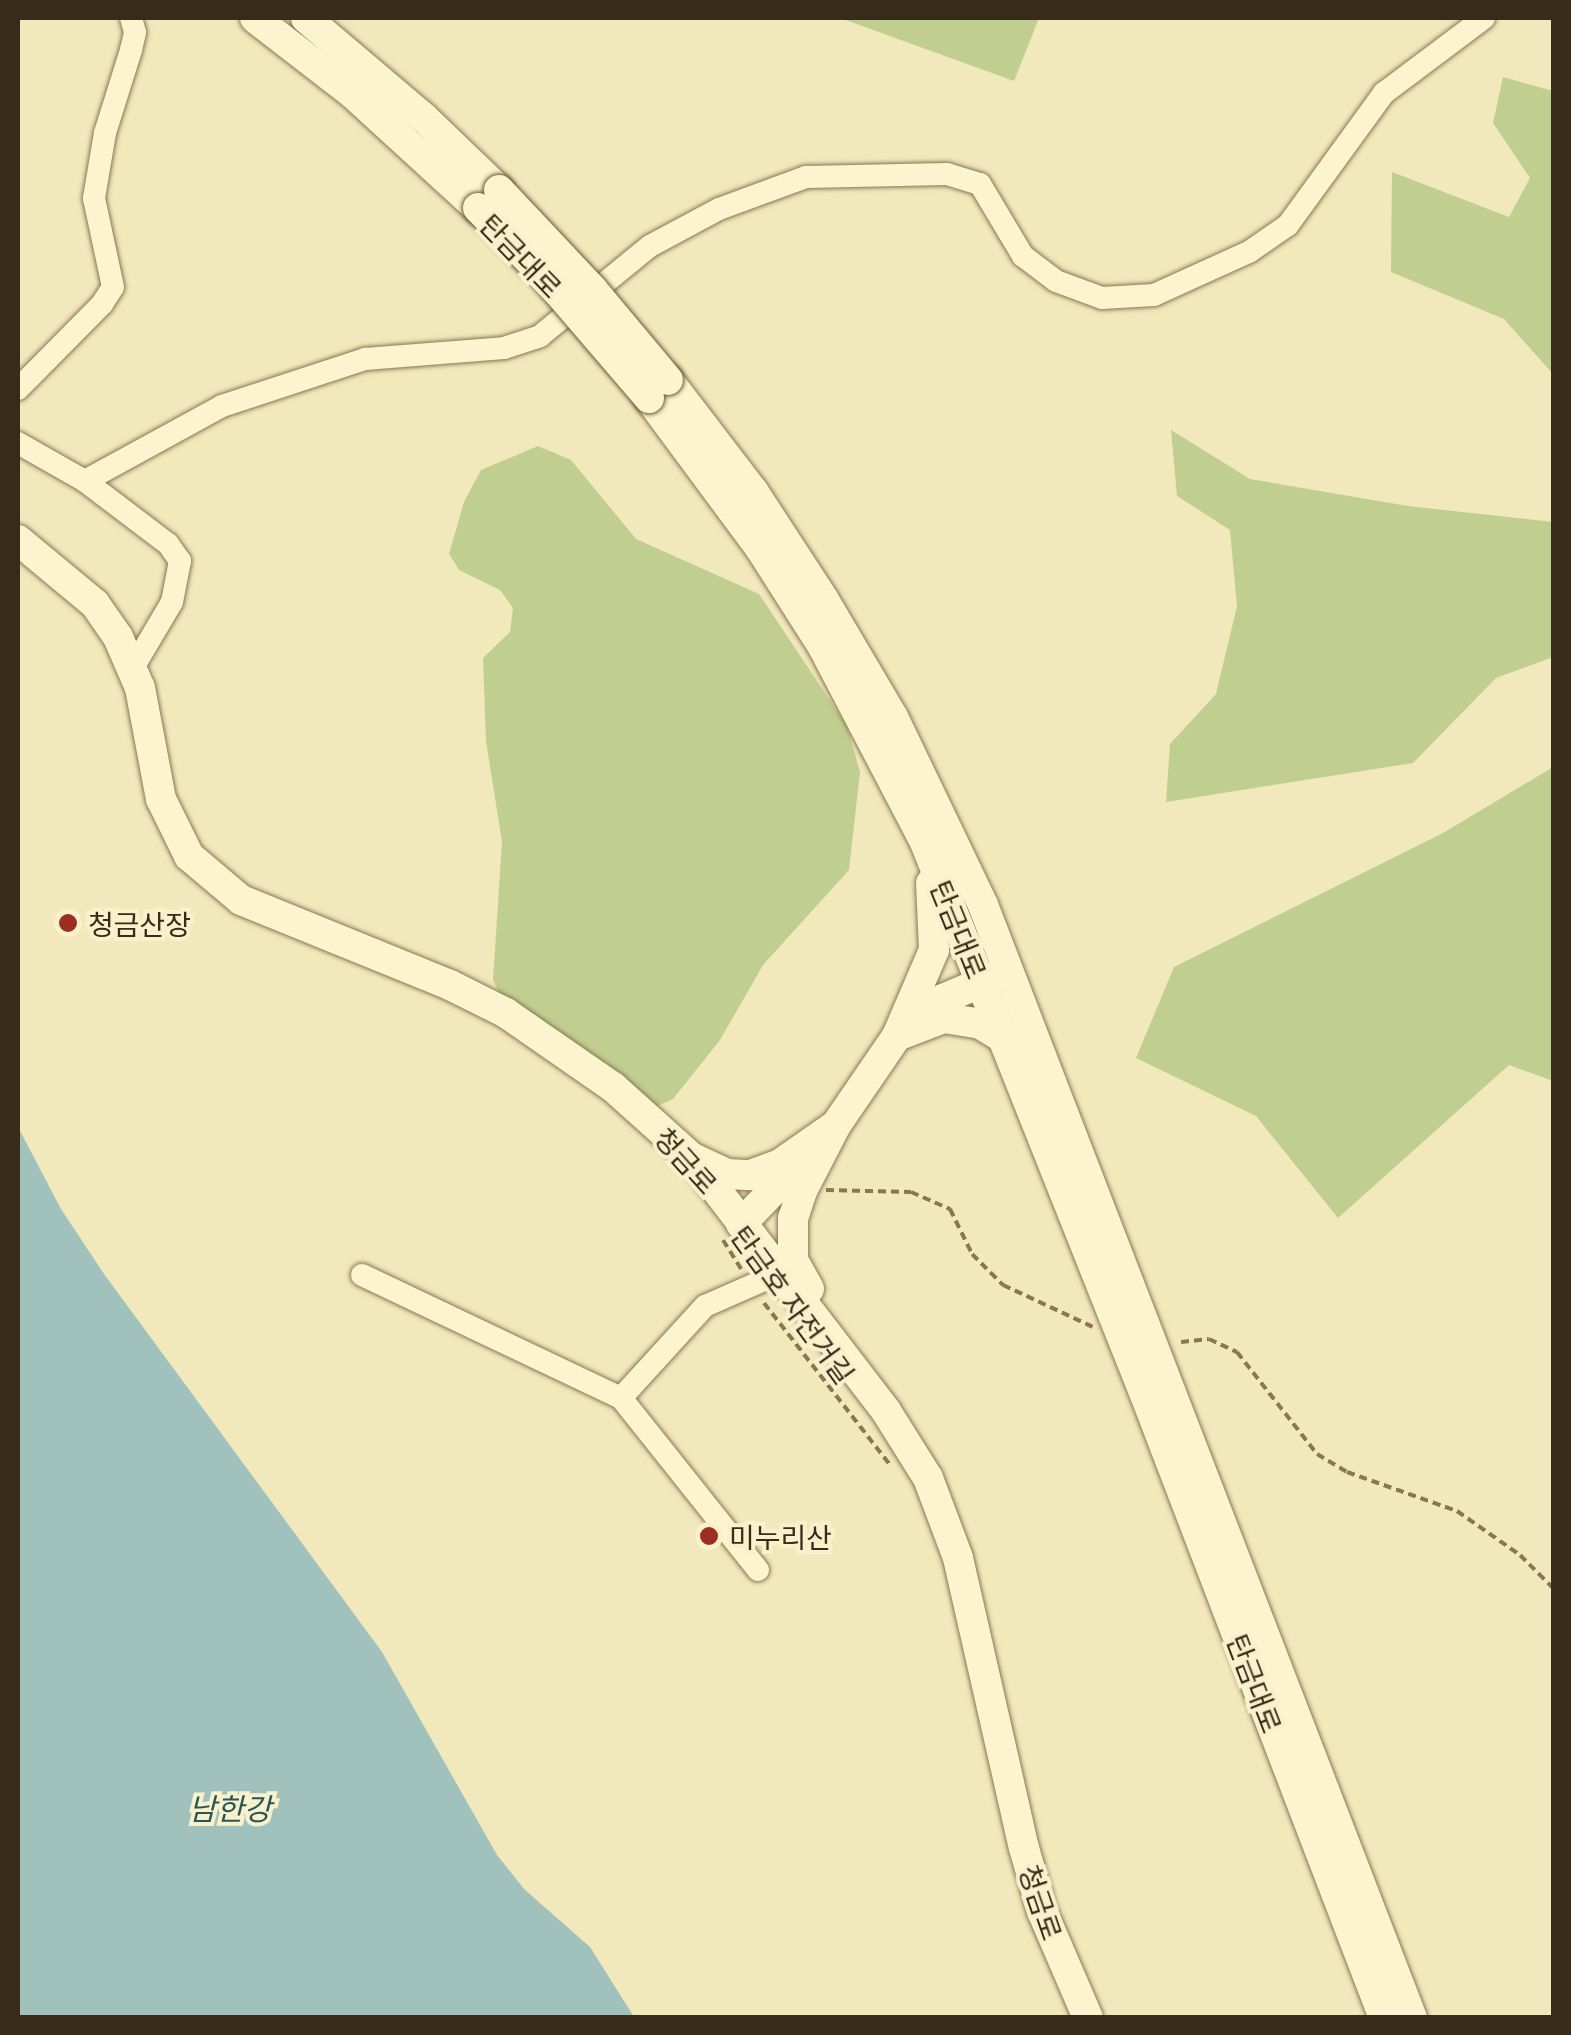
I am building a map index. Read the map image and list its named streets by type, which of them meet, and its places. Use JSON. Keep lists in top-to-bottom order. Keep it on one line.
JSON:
{"streets":{"main road":["탄금대로","청금로"],"path":["탄금호 자전거길"]},"crossings":[["청금로","탄금호 자전거길"]],"water":["남한강"],"places":["청금산장","미누리산"]}
